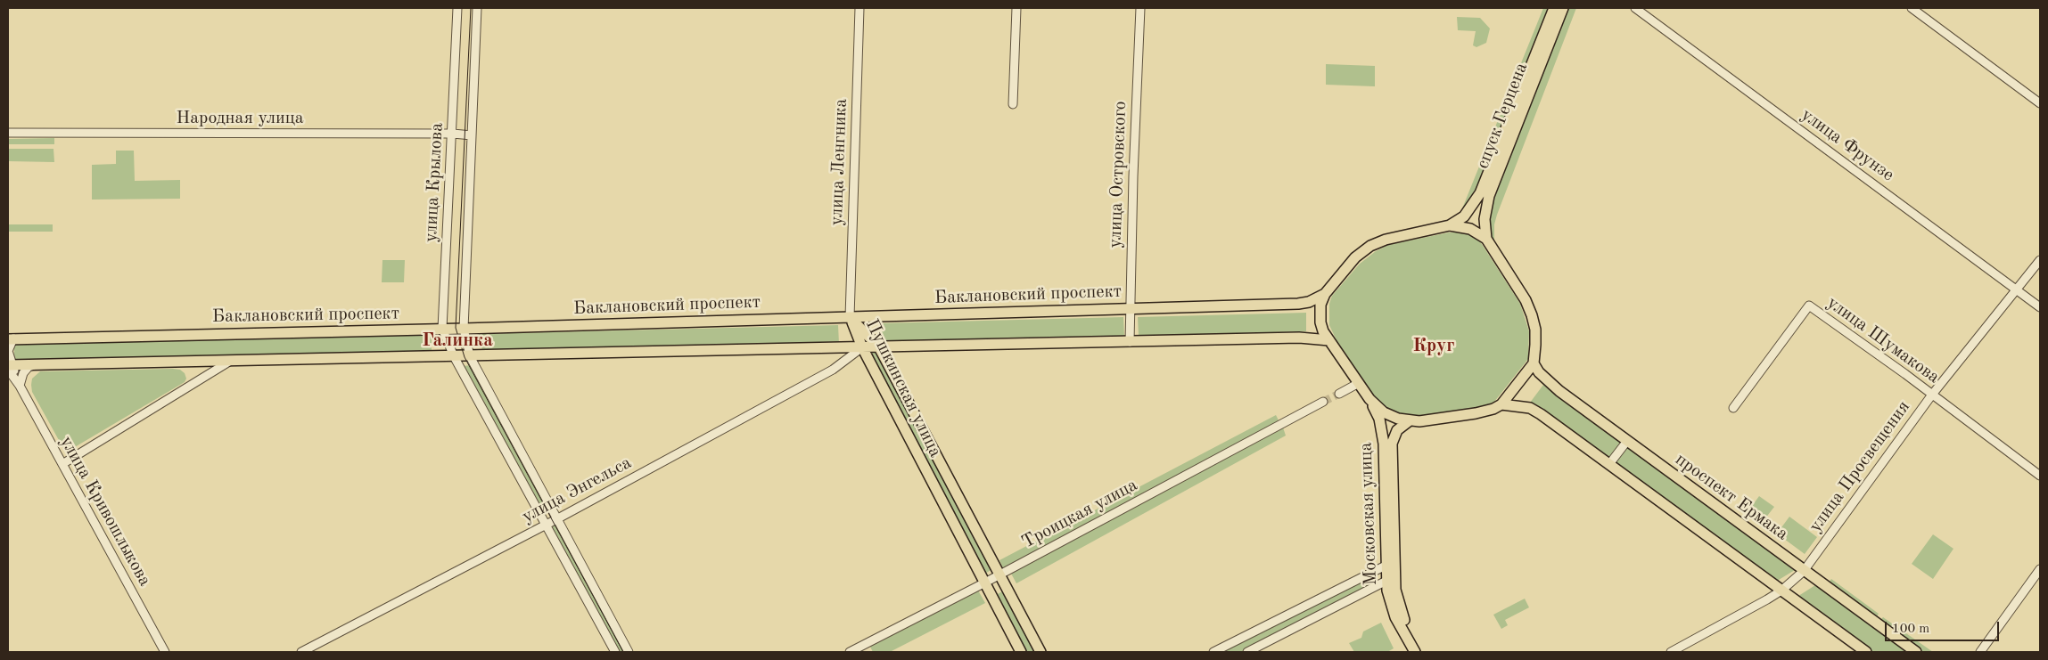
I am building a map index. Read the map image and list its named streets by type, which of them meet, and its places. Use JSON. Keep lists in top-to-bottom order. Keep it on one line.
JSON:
{"streets":{"main road":["спуск Герцена","Баклановский проспект","Пушкинская улица","проспект Ермака","Московская улица"],"street":["Народная улица","улица Фрунзе","улица Ленгника","улица Островского","улица Крылова","улица Шумакова","улица Просвещения","улица Энгельса","улица Кривошлыкова","Троицкая улица"]},"crossings":[["Народная улица","улица Крылова"],["улица Фрунзе","улица Просвещения"],["улица Ленгника","Баклановский проспект"],["улица Ленгника","Пушкинская улица"],["улица Островского","Баклановский проспект"],["улица Крылова","Баклановский проспект"],["улица Крылова","улица Энгельса"],["Баклановский проспект","Пушкинская улица"],["Баклановский проспект","улица Кривошлыкова"],["улица Шумакова","улица Просвещения"],["Пушкинская улица","улица Энгельса"],["Пушкинская улица","Троицкая улица"],["улица Просвещения","проспект Ермака"]],"districts":["Галинка","Круг"],"scale_bar":"100 m"}
